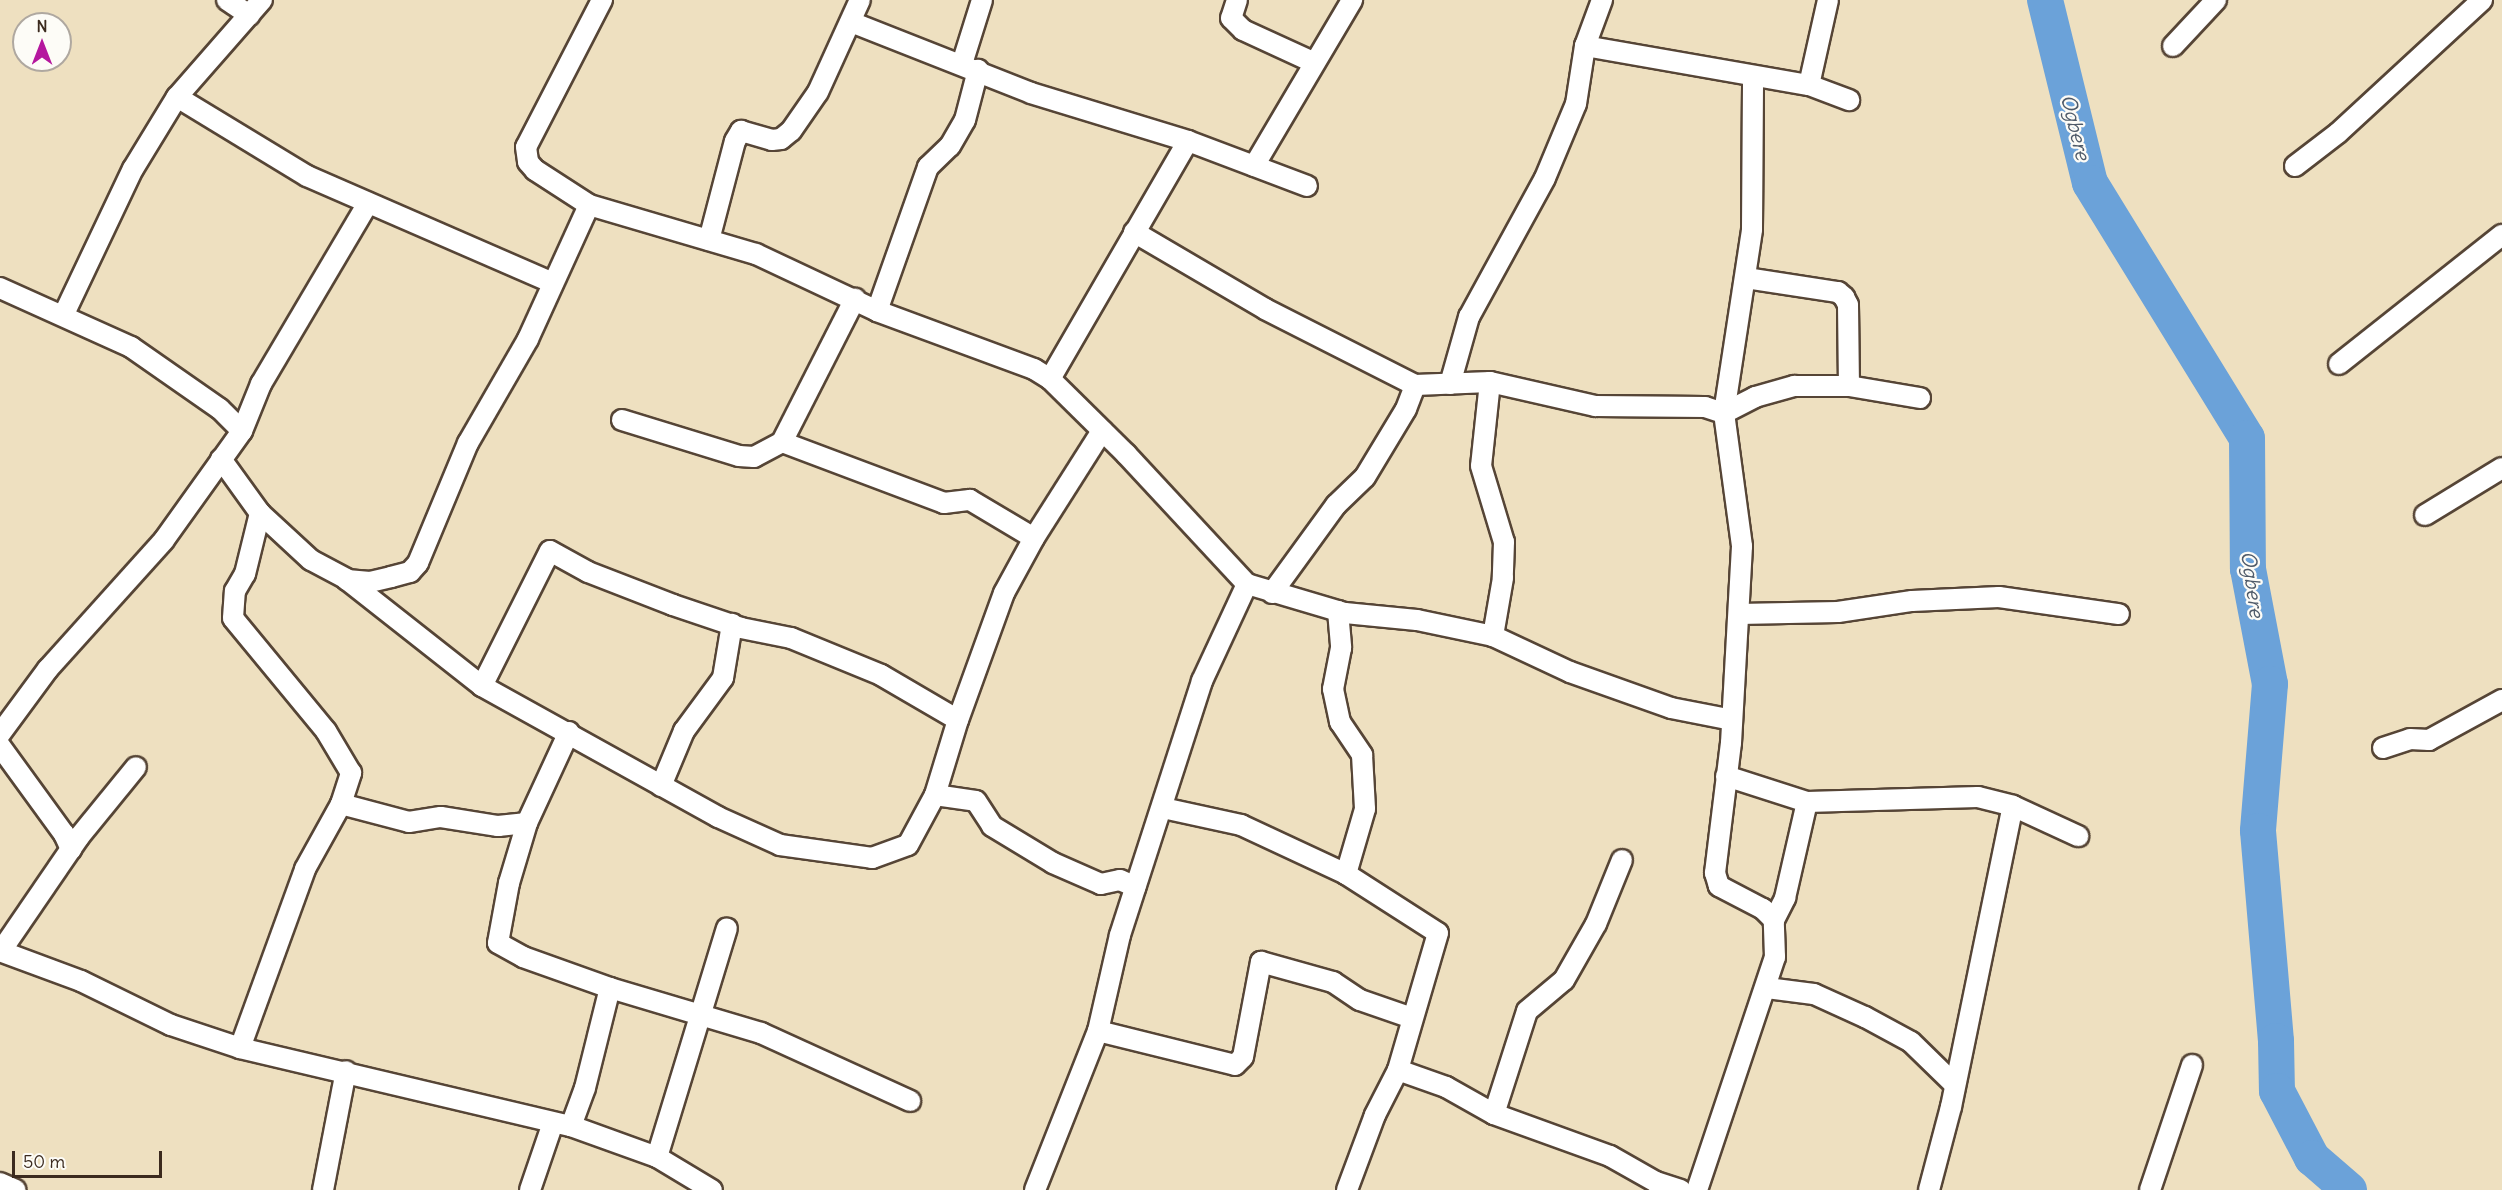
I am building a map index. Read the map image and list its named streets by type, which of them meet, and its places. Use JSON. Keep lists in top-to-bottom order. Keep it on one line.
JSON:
{"water":["Ogbere"],"scale_bar":"50 m","north":"top"}
